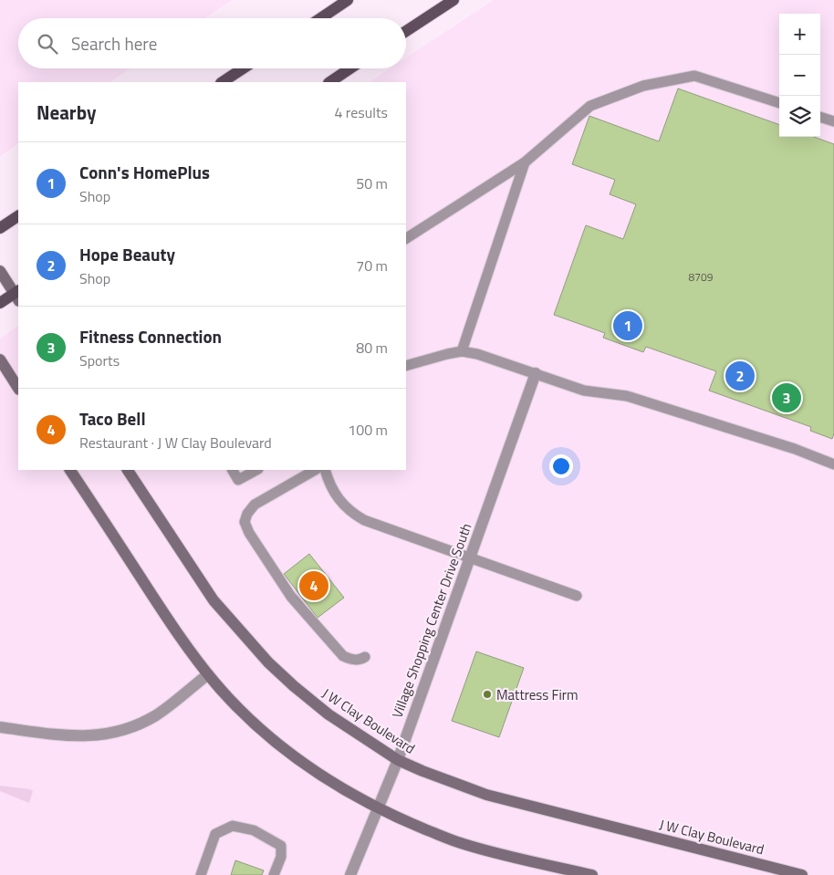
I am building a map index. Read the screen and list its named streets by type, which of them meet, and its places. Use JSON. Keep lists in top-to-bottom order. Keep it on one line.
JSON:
{"streets":{"street":["Village Shopping Center Drive South","J W Clay Boulevard"]},"crossings":[["Village Shopping Center Drive South","J W Clay Boulevard"]],"places":["Mattress Firm"],"house_numbers":["8709"],"page":{"map_buttons":["+","−"],"search":"Search here","heading":["Nearby","4 results"],"list":[{"mark":"1","name":"Conn's HomePlus","note":"Shop","value":"50 m"},{"mark":"2","name":"Hope Beauty","note":"Shop","value":"70 m"},{"mark":"3","name":"Fitness Connection","note":"Sports","value":"80 m"},{"mark":"4","name":"Taco Bell","note":"Restaurant · J W Clay Boulevard","value":"100 m"}],"pins":["1","2","3","4"]}}
